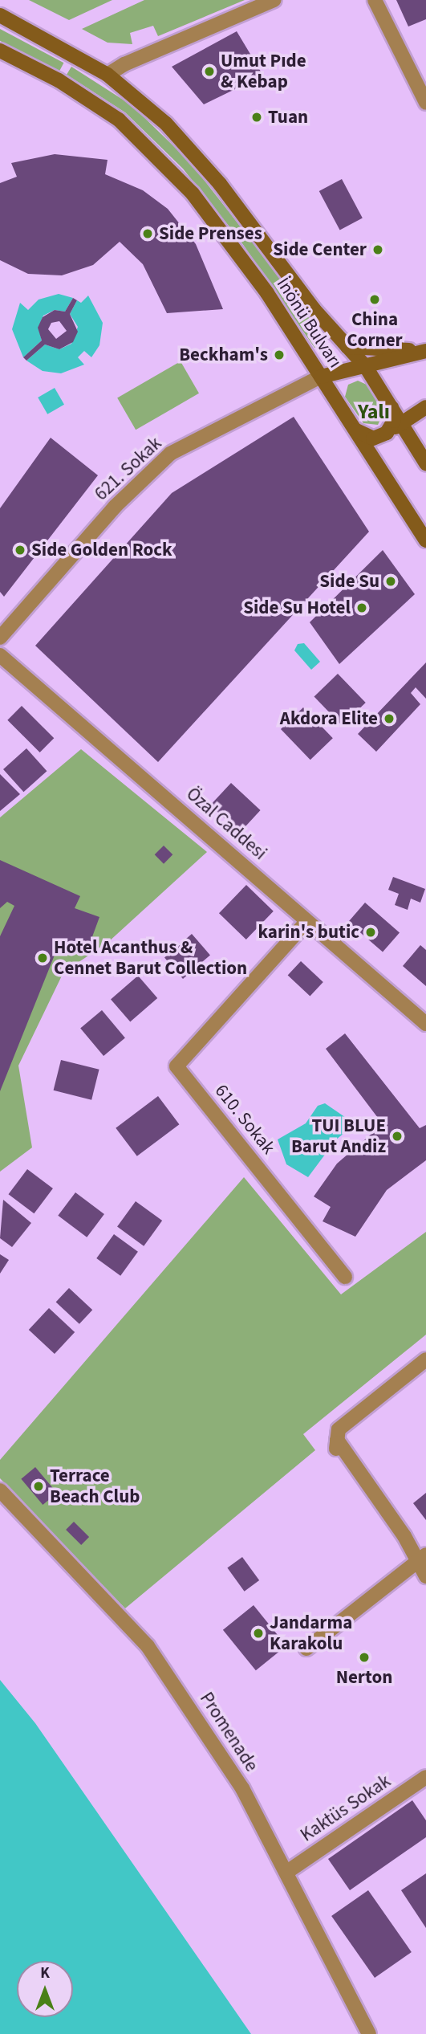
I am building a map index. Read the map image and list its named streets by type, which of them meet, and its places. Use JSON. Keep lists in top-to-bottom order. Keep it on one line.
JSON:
{"streets":{"main road":["İnönü Bulvarı"],"street":["621. Sokak","Özal Caddesi","610. Sokak","Promenade","Kaktüs Sokak"]},"crossings":[["İnönü Bulvarı","621. Sokak"],["Özal Caddesi","610. Sokak"],["Promenade","Kaktüs Sokak"]],"districts":["Yalı"],"places":["Umut Pıde & Kebap","Tuan","Side Prenses","Side Center","China Corner","Beckham's","Side Golden Rock","Side Su","Side Su Hotel","Akdora Elite","karin's butic","Hotel Acanthus & Cennet Barut Collection","TUI BLUE Barut Andiz","Terrace Beach Club","Jandarma Karakolu","Nerton"],"north":"top"}
